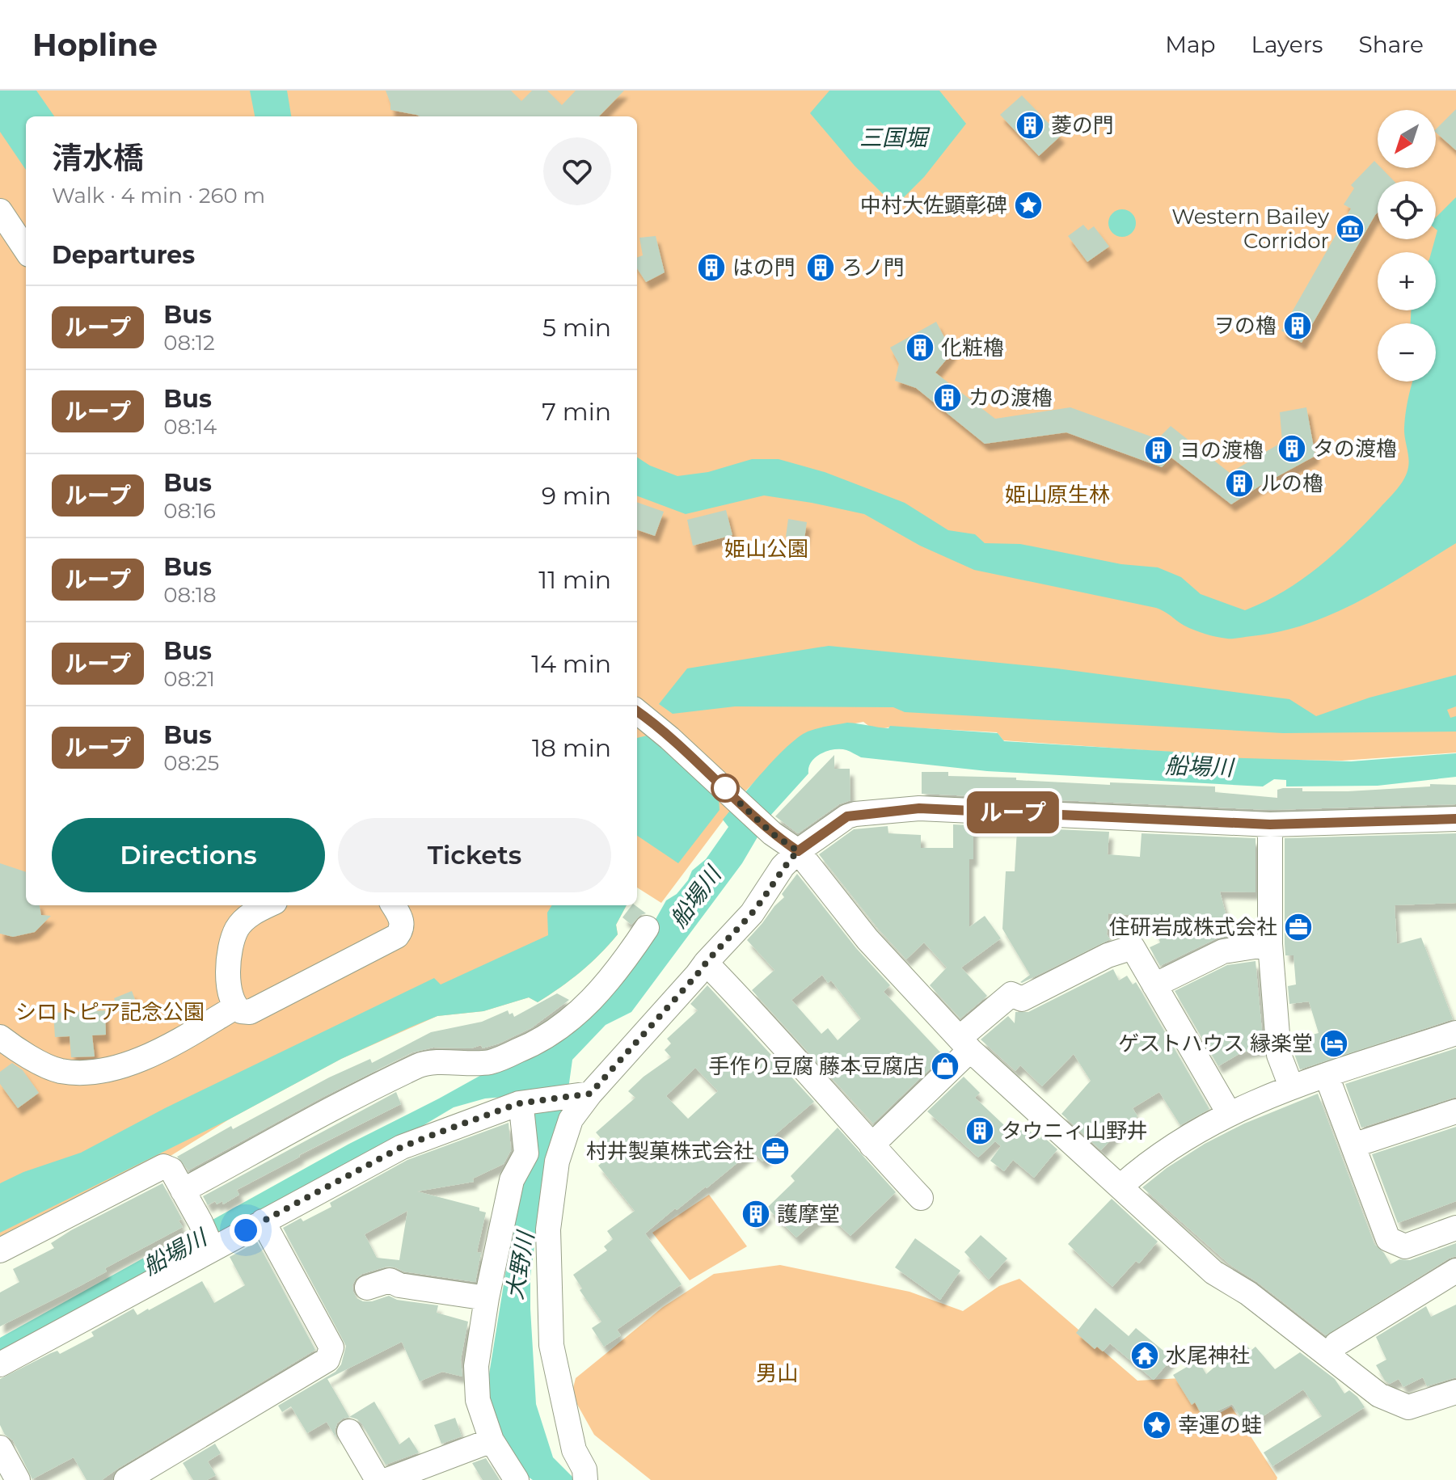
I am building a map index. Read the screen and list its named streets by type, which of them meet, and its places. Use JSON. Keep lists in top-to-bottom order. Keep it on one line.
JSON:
{"water":["三国堀","船場川","大野川"],"parks":["姫山原生林","姫山公園","シロトピア記念公園","男山"],"places":{"building":["菱の門","はの門","ろノ門","ヲの櫓","化粧櫓","カの渡櫓","タの渡櫓","ヨの渡櫓","ルの櫓","タウニィ山野井","護摩堂"],"place":["中村大佐顕彰碑","幸運の蛙"],"museum":["Western Bailey Corridor"],"office":["住研岩成株式会社","村井製菓株式会社"],"hotel":["ゲストハウス 縁楽堂"],"shop":["手作り豆腐 藤本豆腐店"],"temple":["水尾神社"]},"lines":["bus line ループ"],"north":"bottom left","page":{"header":"Hopline","nav":["Map","Layers","Share"],"on_map":"ループ","map_buttons":["+","−"],"heading":[["清水橋","Walk · 4 min · 260 m"],"Departures"],"list":[{"mark":"ループ","name":"Bus","note":"08:12","value":"5 min"},{"mark":"ループ","name":"Bus","note":"08:14","value":"7 min"},{"mark":"ループ","name":"Bus","note":"08:16","value":"9 min"},{"mark":"ループ","name":"Bus","note":"08:18","value":"11 min"},{"mark":"ループ","name":"Bus","note":"08:21","value":"14 min"},{"mark":"ループ","name":"Bus","note":"08:25","value":"18 min"}],"buttons":["Directions","Tickets"]}}
